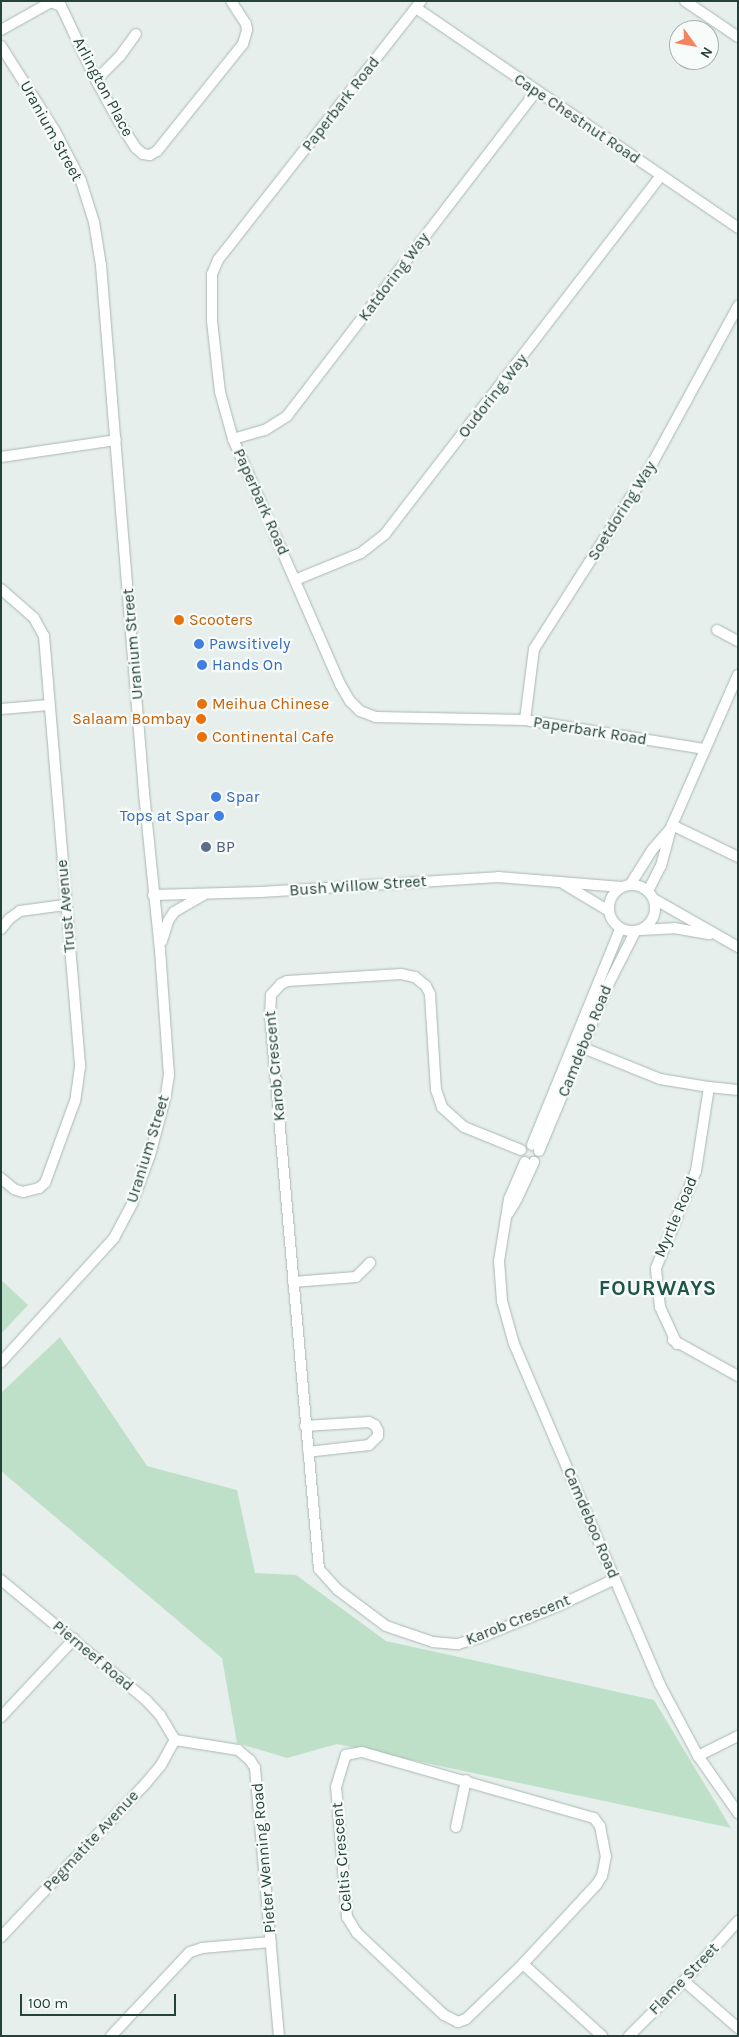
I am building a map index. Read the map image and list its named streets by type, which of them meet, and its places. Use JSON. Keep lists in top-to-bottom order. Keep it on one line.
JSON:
{"streets":{"street":["Arlington Place","Paperbark Road","Cape Chestnut Road","Uranium Street","Katdoring Way","Oudoring Way","Soetdoring Way","Bush Willow Street","Trust Avenue","Camdeboo Road","Karob Crescent","Myrtle Road","Pierneef Road","Pegmatite Avenue","Celtis Crescent","Pieter Wenning Road","Flame Street"]},"crossings":[["Paperbark Road","Cape Chestnut Road"],["Paperbark Road","Katdoring Way"],["Paperbark Road","Oudoring Way"],["Paperbark Road","Soetdoring Way"],["Cape Chestnut Road","Katdoring Way"],["Cape Chestnut Road","Oudoring Way"],["Uranium Street","Bush Willow Street"],["Bush Willow Street","Camdeboo Road"],["Camdeboo Road","Karob Crescent"],["Pierneef Road","Pegmatite Avenue"],["Pierneef Road","Pieter Wenning Road"],["Pegmatite Avenue","Pieter Wenning Road"]],"districts":["FOURWAYS"],"places":["Scooters","Pawsitively","Hands On","Meihua Chinese","Salaam Bombay","Continental Cafe","Spar","Tops at Spar","BP"],"scale_bar":"100 m","north":"bottom right"}
